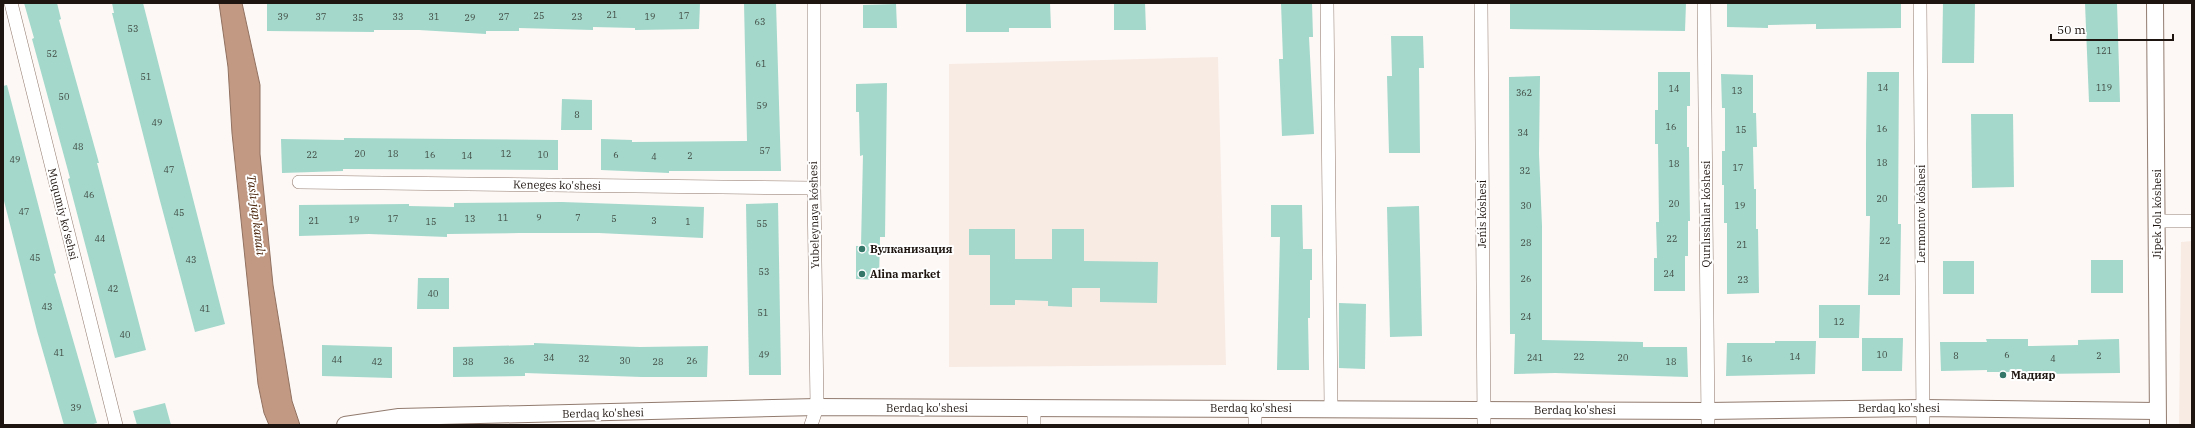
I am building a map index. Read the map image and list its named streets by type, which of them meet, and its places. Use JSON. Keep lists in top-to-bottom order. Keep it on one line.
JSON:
{"streets":{"street":["Keneges ko'shesi","Muqumiy ko'sehsi","Jeńis kóshesi","Qurılısshılar kóshesi","Lermontov kóshesi","Jipek Jolı kóshesi","Yubeleynaya kóshesi","Berdaq ko'shesi"]},"crossings":[["Keneges ko'shesi","Yubeleynaya kóshesi"],["Jeńis kóshesi","Berdaq ko'shesi"],["Qurılısshılar kóshesi","Berdaq ko'shesi"],["Lermontov kóshesi","Berdaq ko'shesi"],["Jipek Jolı kóshesi","Berdaq ko'shesi"],["Yubeleynaya kóshesi","Berdaq ko'shesi"]],"water":["Taslı-jap kanalı"],"places":["Вулканизация","Alina market","Мадияр"],"house_numbers":["21","25","17","39","37","33","31","27","23","19","35","29","63","53","121","52","61","51","14","119","14","13","362","50","59","8","49","16","16","15","34","48","57","20","18","12","22","16","10","6","14","2","4","49","18","18","17","47","32","46","20","20","30","19","47","45","11","9","7","17","13","5","19","21","3","15","1","55","44","22","22","28","21","45","43","53","24","24","26","23","42","40","43","41","51","24","12","40","41","49","10","6","8","2","22","14","34","241","20","32","16","4","44","36","30","26","42","38","28","18","39"],"scale_bar":"50 m"}
